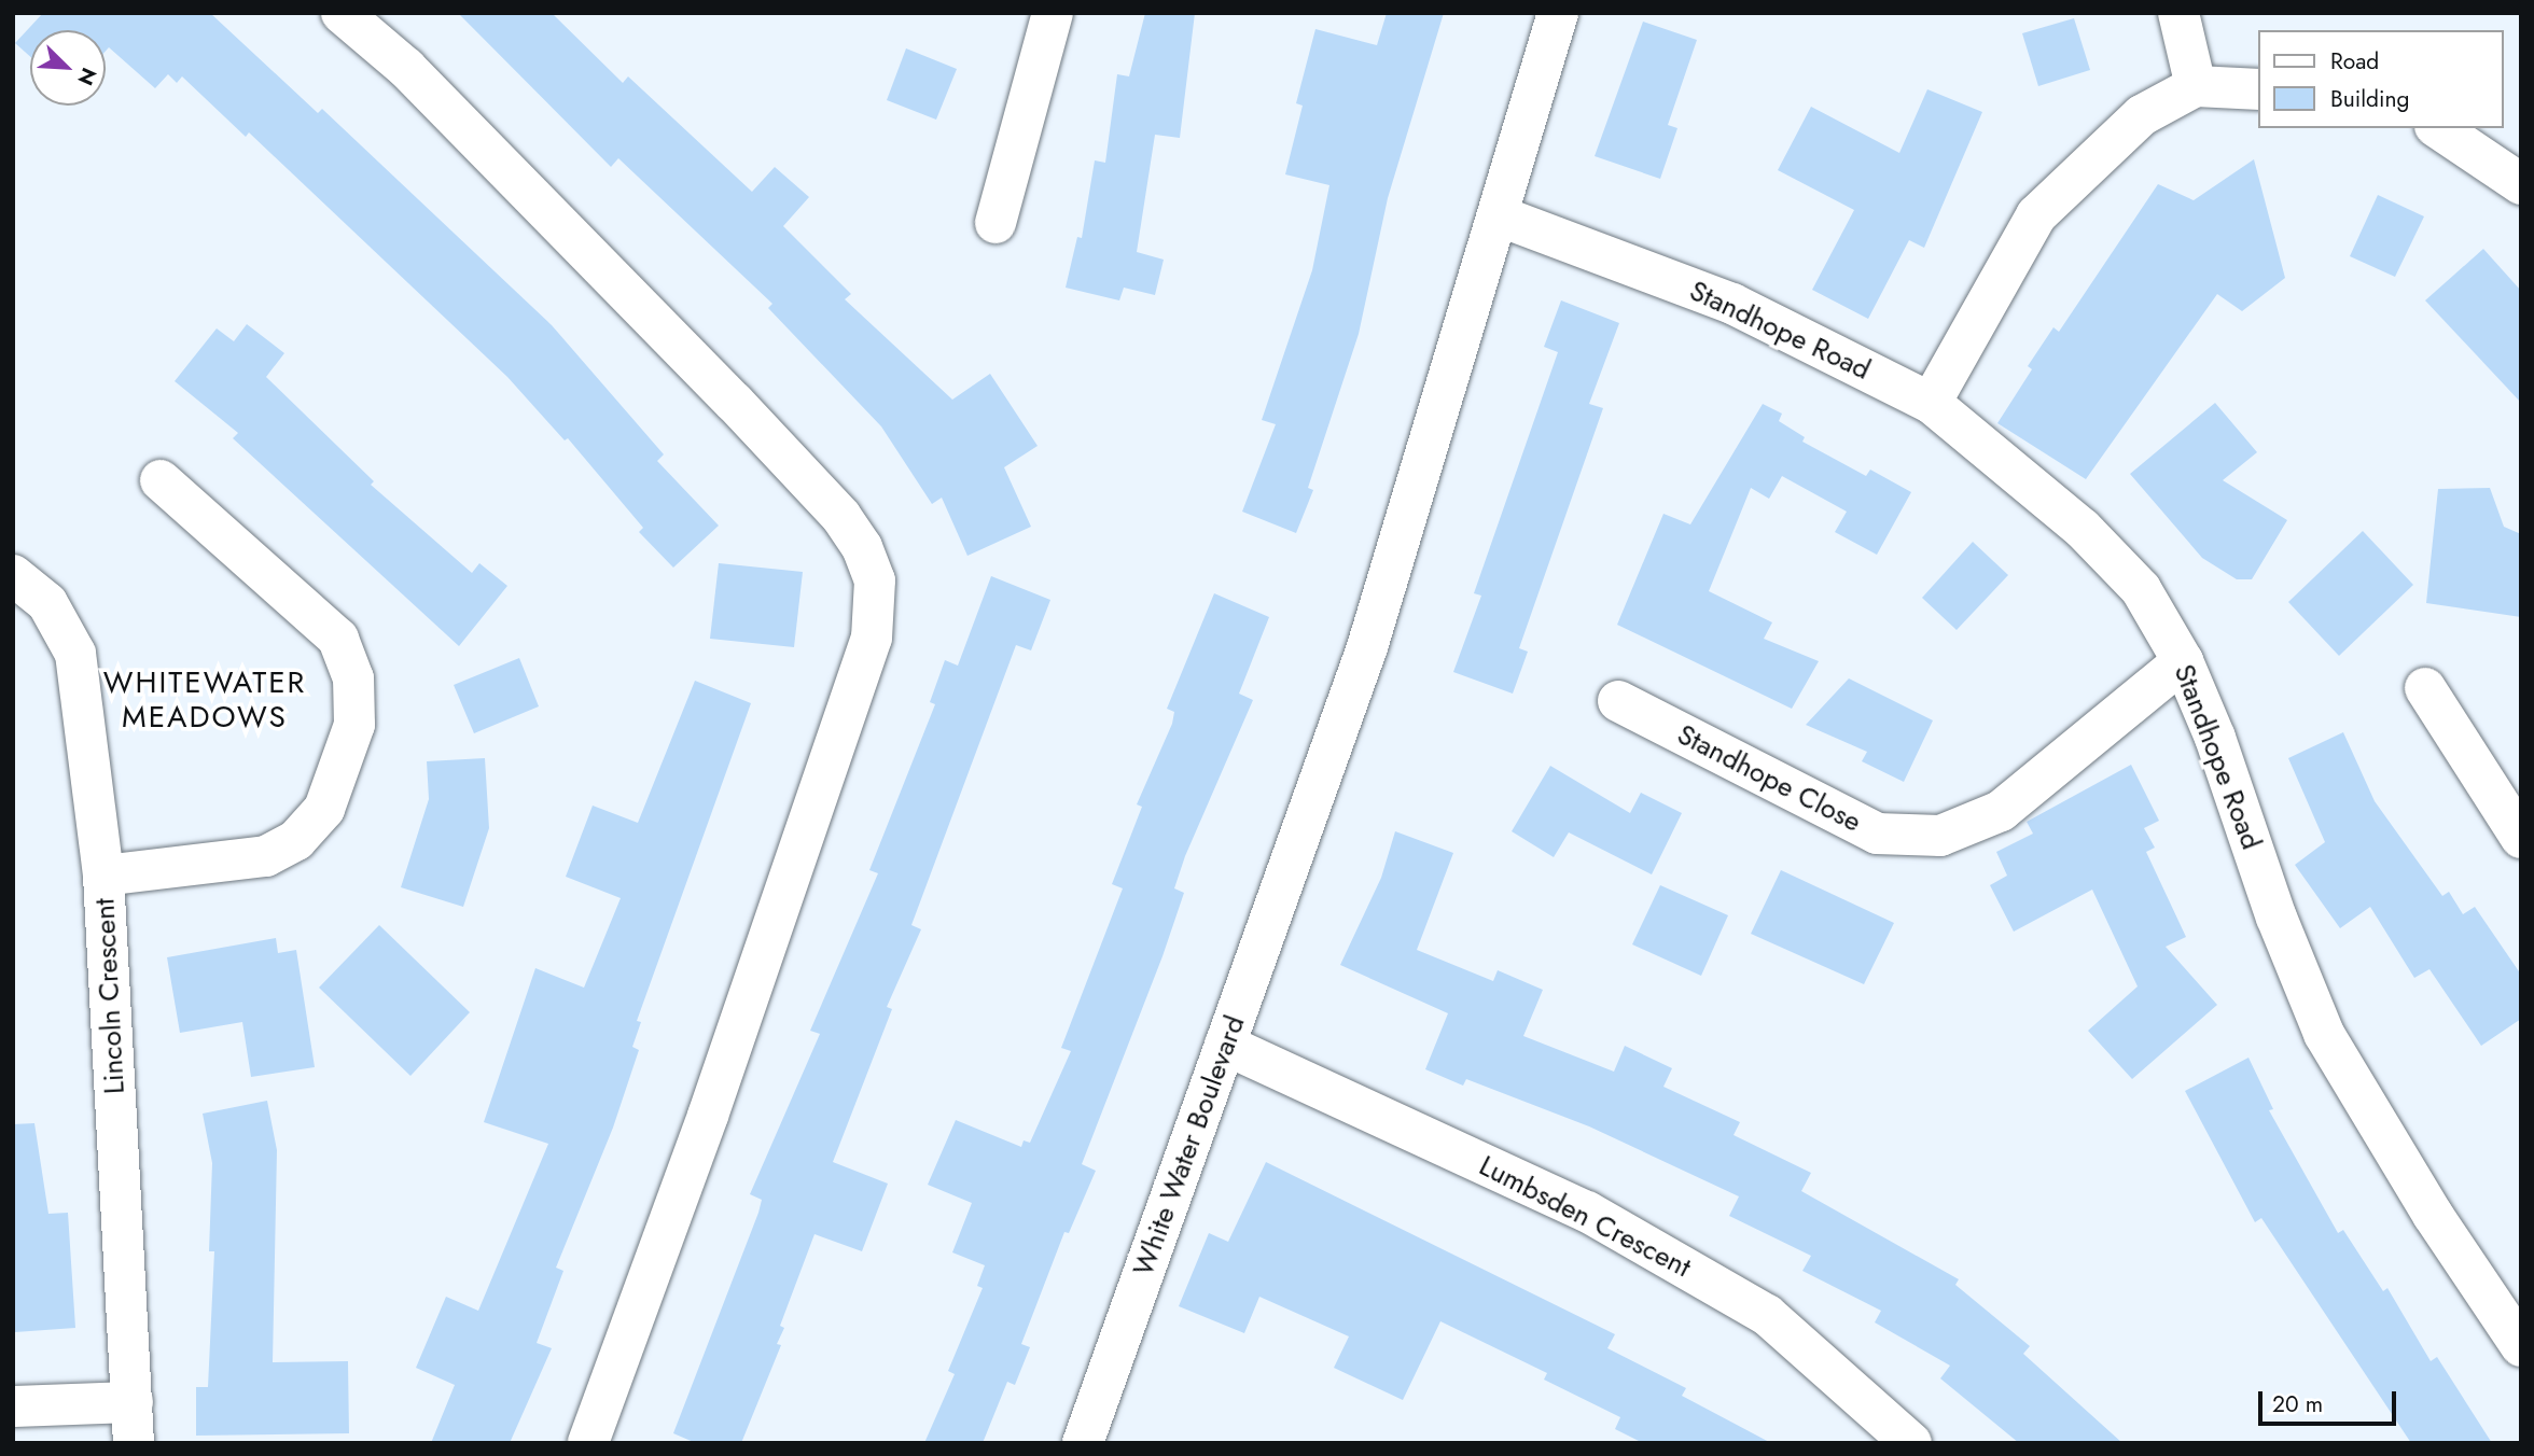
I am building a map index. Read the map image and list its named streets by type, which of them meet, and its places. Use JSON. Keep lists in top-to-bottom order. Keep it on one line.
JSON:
{"streets":{"street":["Standhope Road","Standhope Close","Lincoln Crescent","White Water Boulevard","Lumbsden Crescent"]},"crossings":[["Standhope Road","Standhope Close"],["Standhope Road","White Water Boulevard"],["White Water Boulevard","Lumbsden Crescent"]],"districts":["WHITEWATER MEADOWS"],"legend":["Road","Building"],"scale_bar":"20 m","north":"bottom right"}
